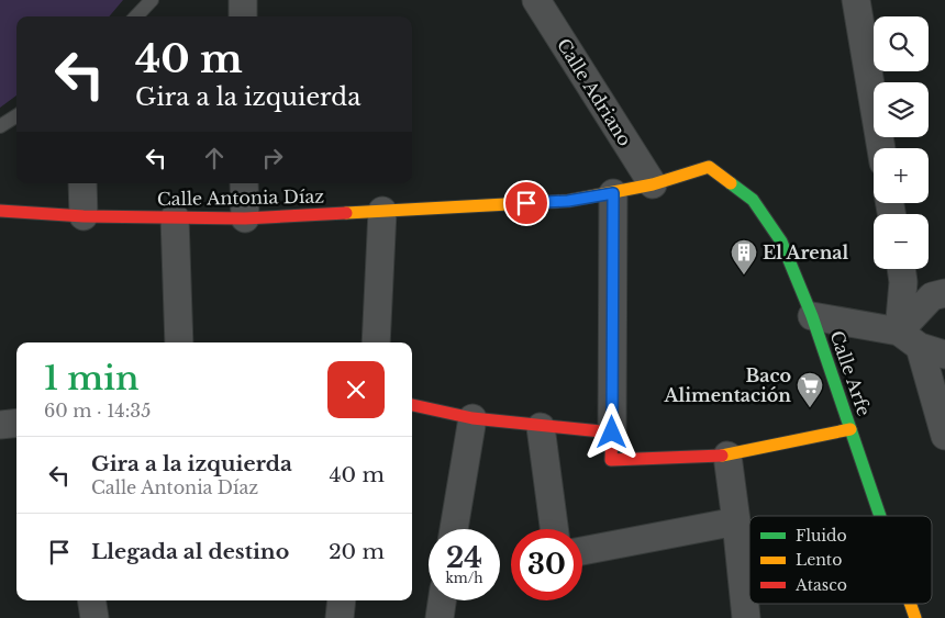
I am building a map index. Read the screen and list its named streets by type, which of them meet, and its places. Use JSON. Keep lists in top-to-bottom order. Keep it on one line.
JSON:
{"streets":{"street":["Calle Adriano","Calle Antonia Díaz","Calle Arfe"]},"crossings":[["Calle Adriano","Calle Antonia Díaz"],["Calle Antonia Díaz","Calle Arfe"]],"places":{"building":["El Arenal"],"supermarket":["Baco Alimentación"]},"legend":["Fluido","Lento","Atasco"],"page":{"map_buttons":["+","−"],"turn":["40 m","Gira a la izquierda"],"heading":["1 min","60 m · 14:35"],"list":[{"name":"Gira a la izquierda","note":"Calle Antonia Díaz","value":"40 m"},{"name":"Llegada al destino","value":"20 m"}],"speed":"24 km/h","limit":"30"}}
